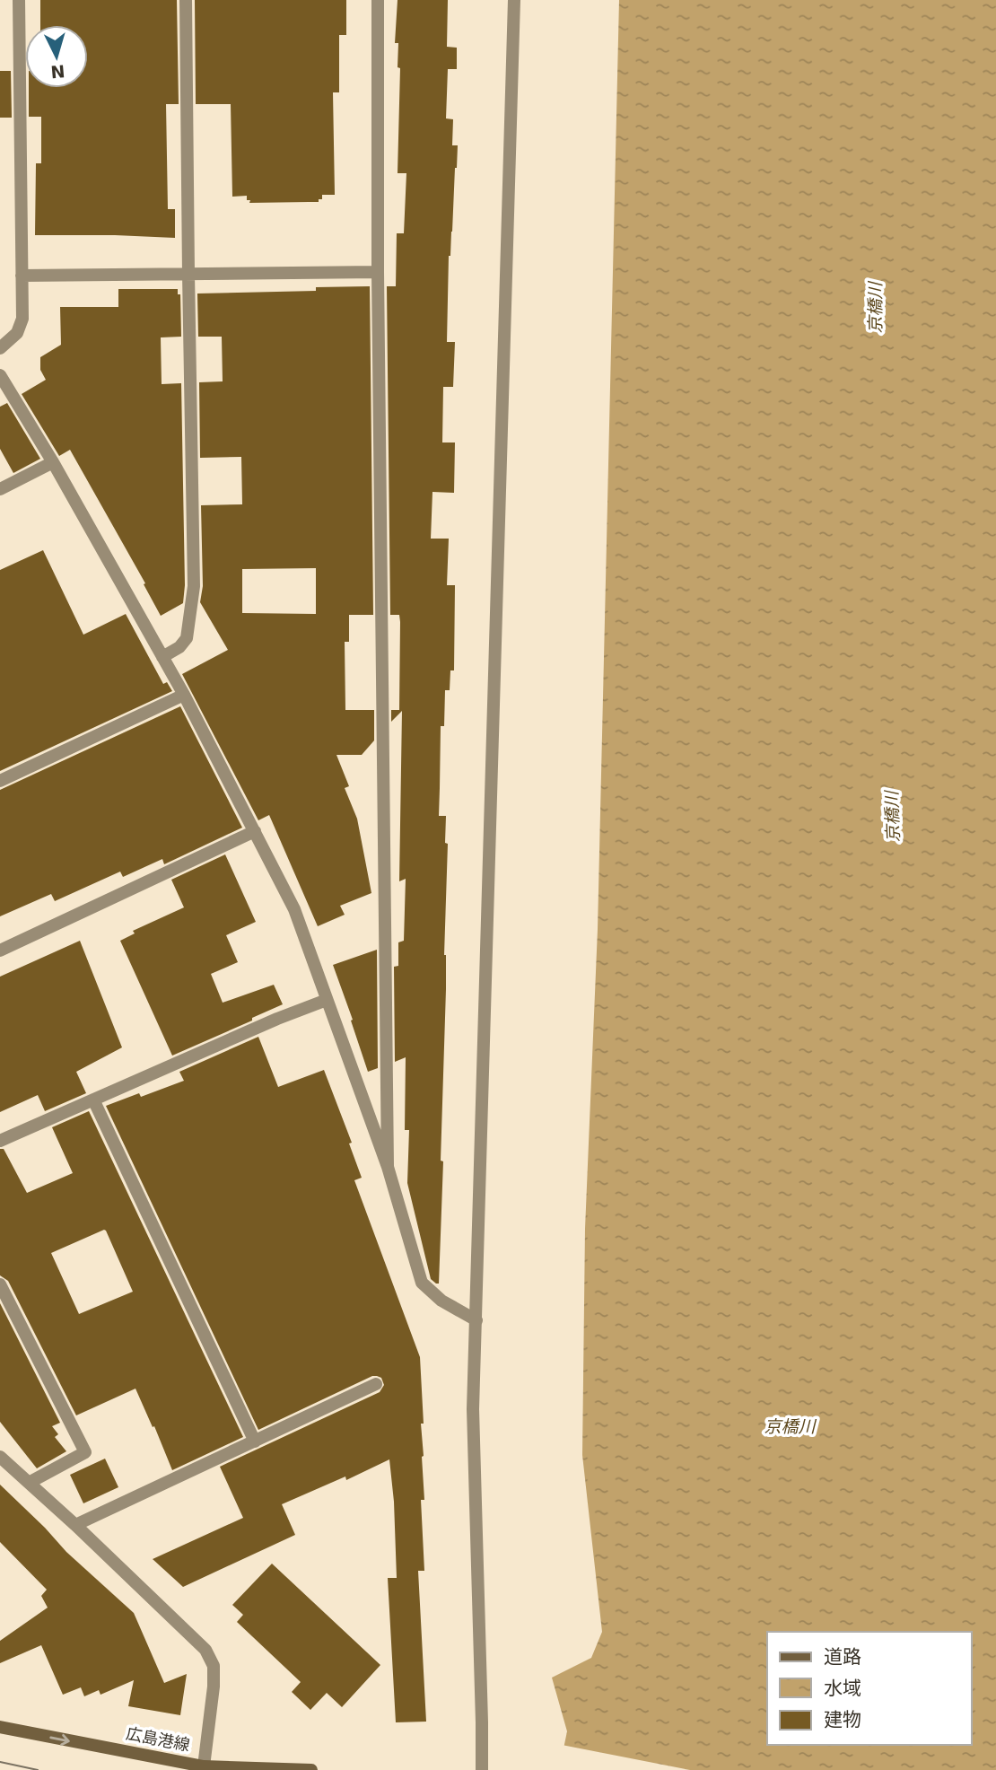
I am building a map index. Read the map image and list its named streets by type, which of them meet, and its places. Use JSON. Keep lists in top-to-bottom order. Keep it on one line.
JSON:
{"streets":{"main road":["広島港線"]},"one_way":["広島港線"],"water":["京橋川"],"legend":["道路","水域","建物"],"north":"bottom"}
